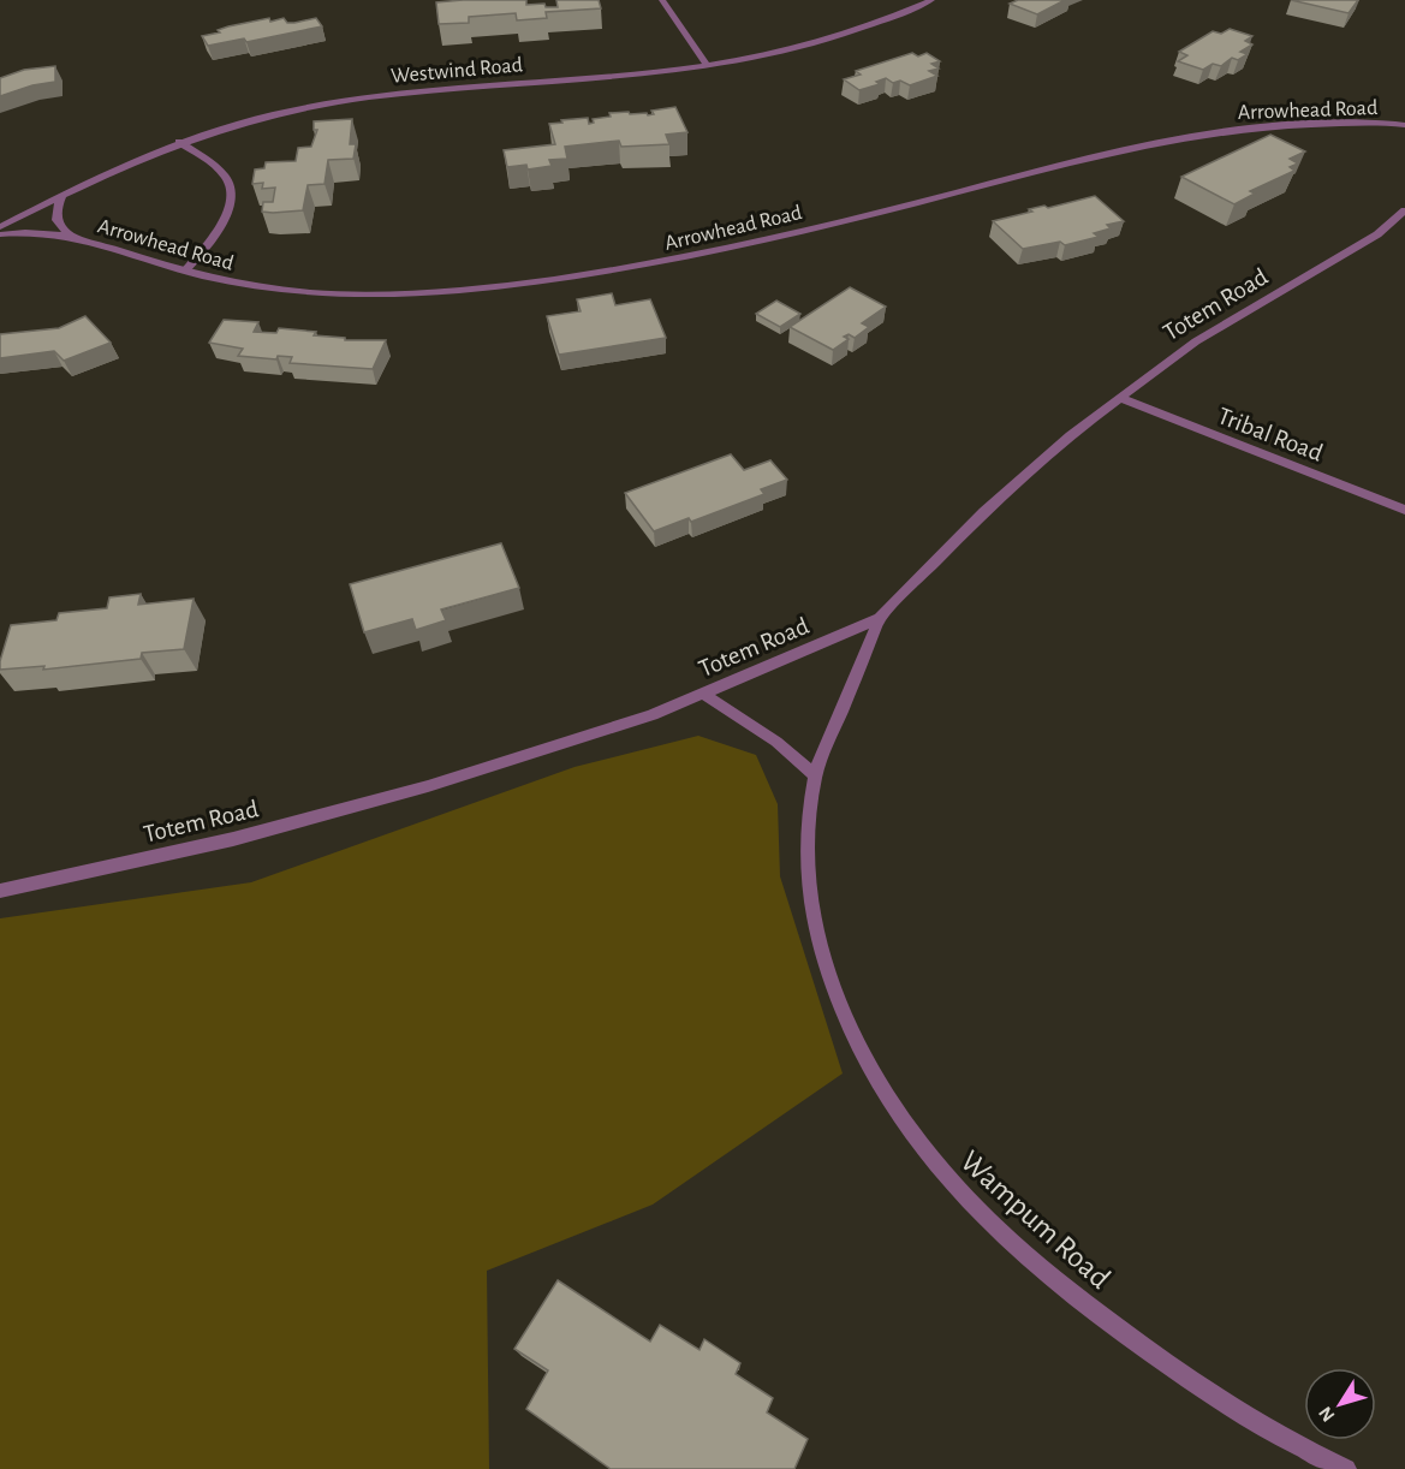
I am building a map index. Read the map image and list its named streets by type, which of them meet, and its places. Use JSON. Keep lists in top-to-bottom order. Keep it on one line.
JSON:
{"streets":{"street":["Westwind Road","Arrowhead Road","Totem Road","Tribal Road","Wampum Road"]},"crossings":[["Westwind Road","Arrowhead Road"],["Totem Road","Tribal Road"],["Totem Road","Wampum Road"]],"north":"bottom left"}
